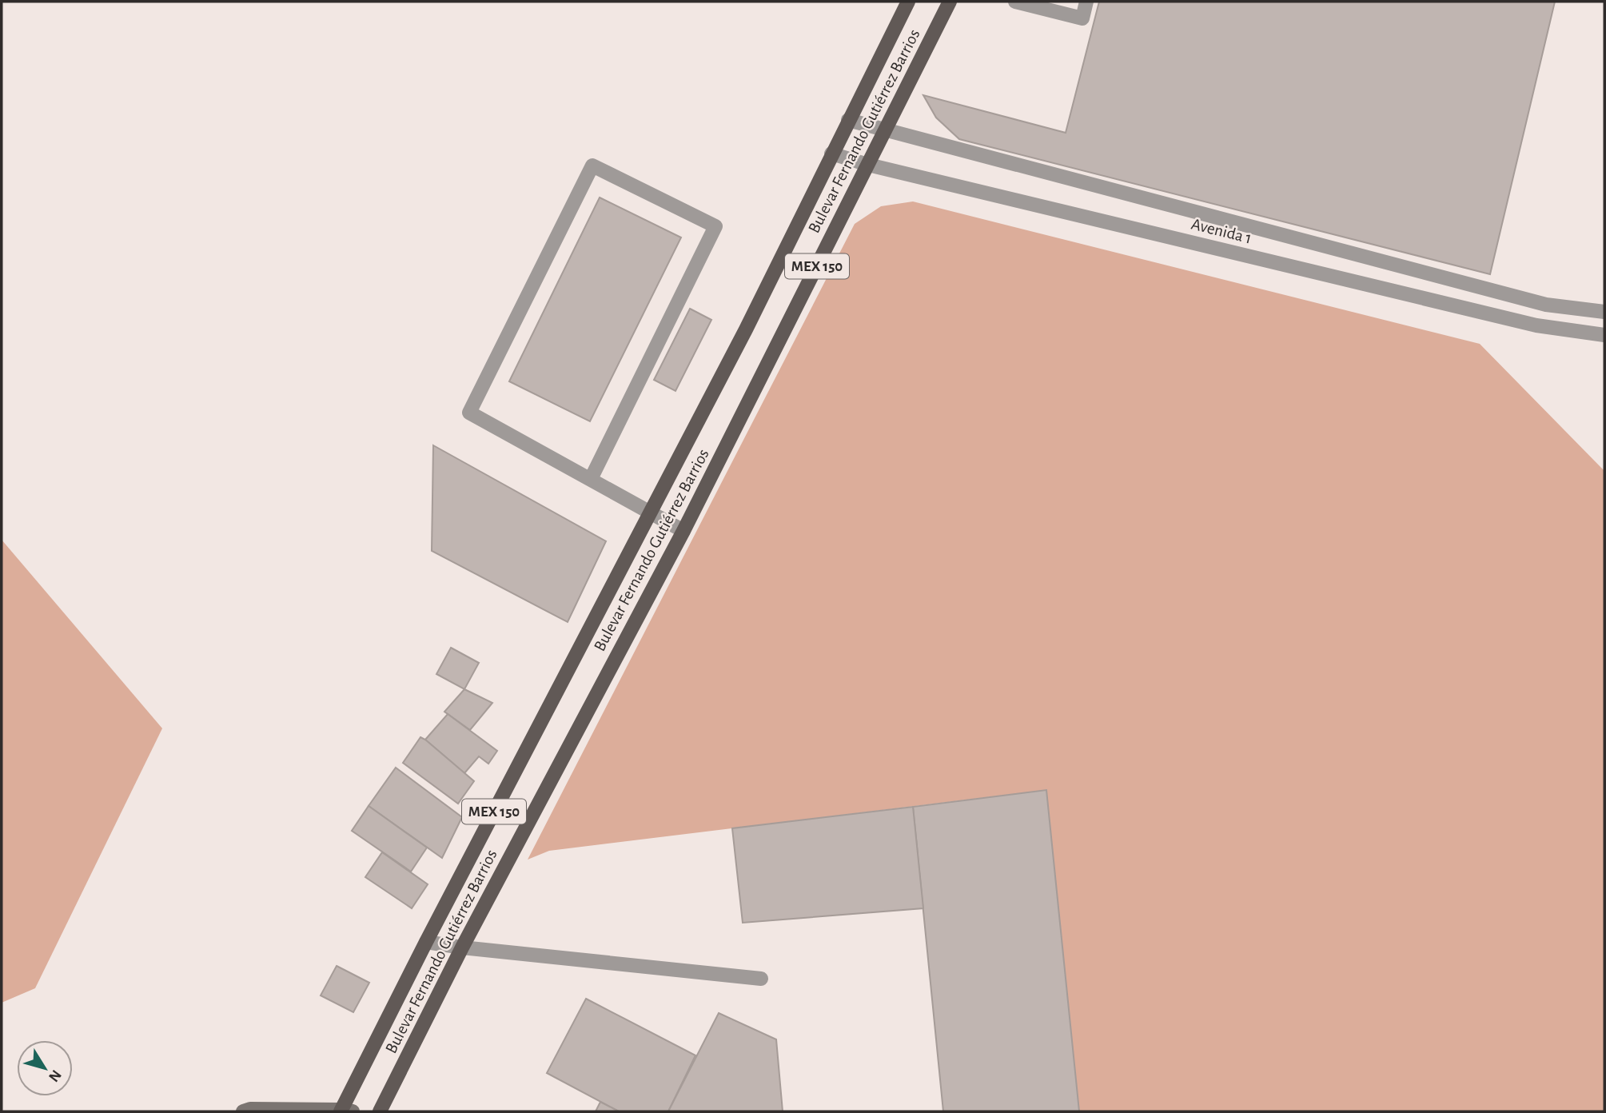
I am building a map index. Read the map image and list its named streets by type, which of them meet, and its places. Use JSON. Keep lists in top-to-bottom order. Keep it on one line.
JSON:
{"streets":{"main road":["Bulevar Fernando Gutiérrez Barrios","MEX 150"],"street":["Avenida 1"]},"crossings":[["Bulevar Fernando Gutiérrez Barrios","Avenida 1"]],"north":"bottom right"}
